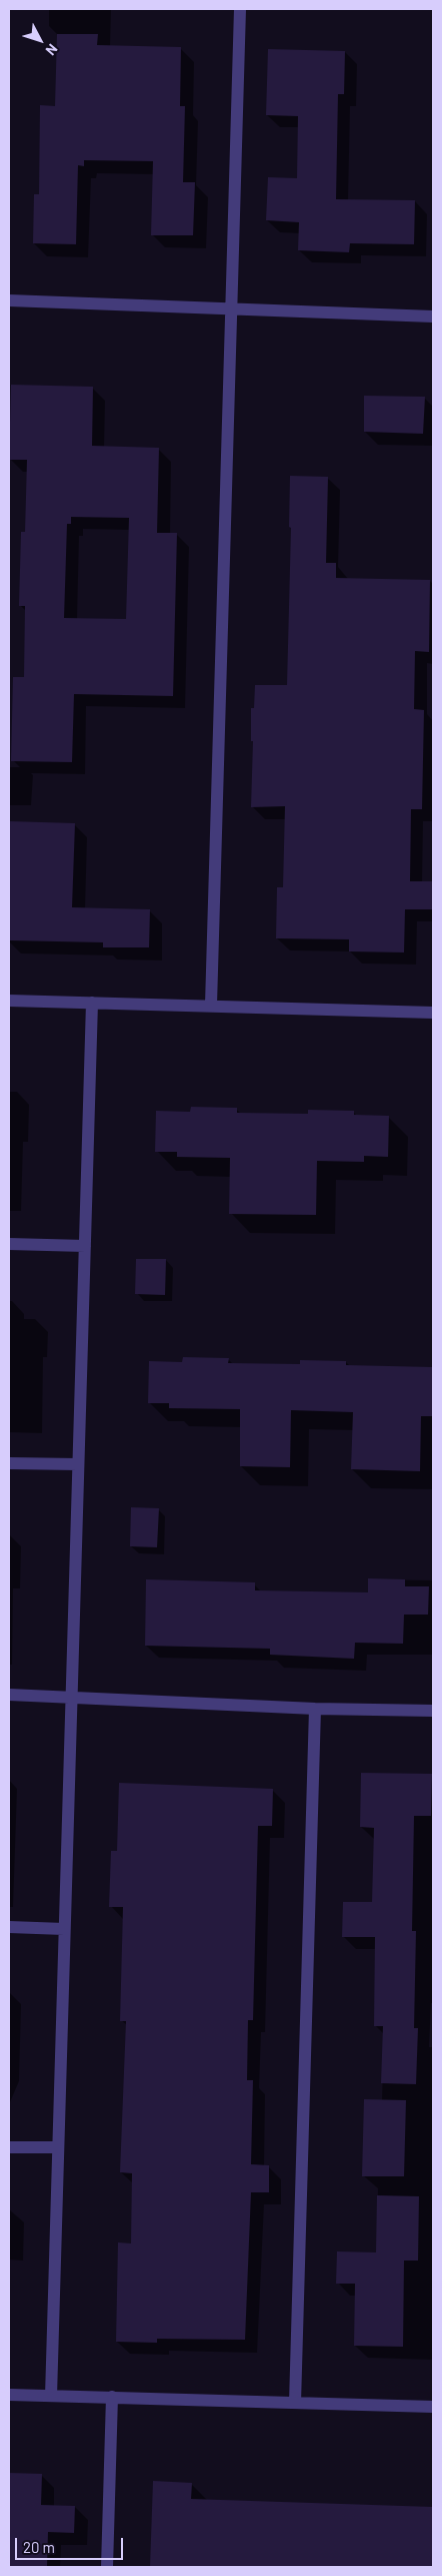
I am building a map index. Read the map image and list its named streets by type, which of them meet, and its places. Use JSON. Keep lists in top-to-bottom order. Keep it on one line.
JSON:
{"scale_bar":"20 m","north":"bottom right"}
